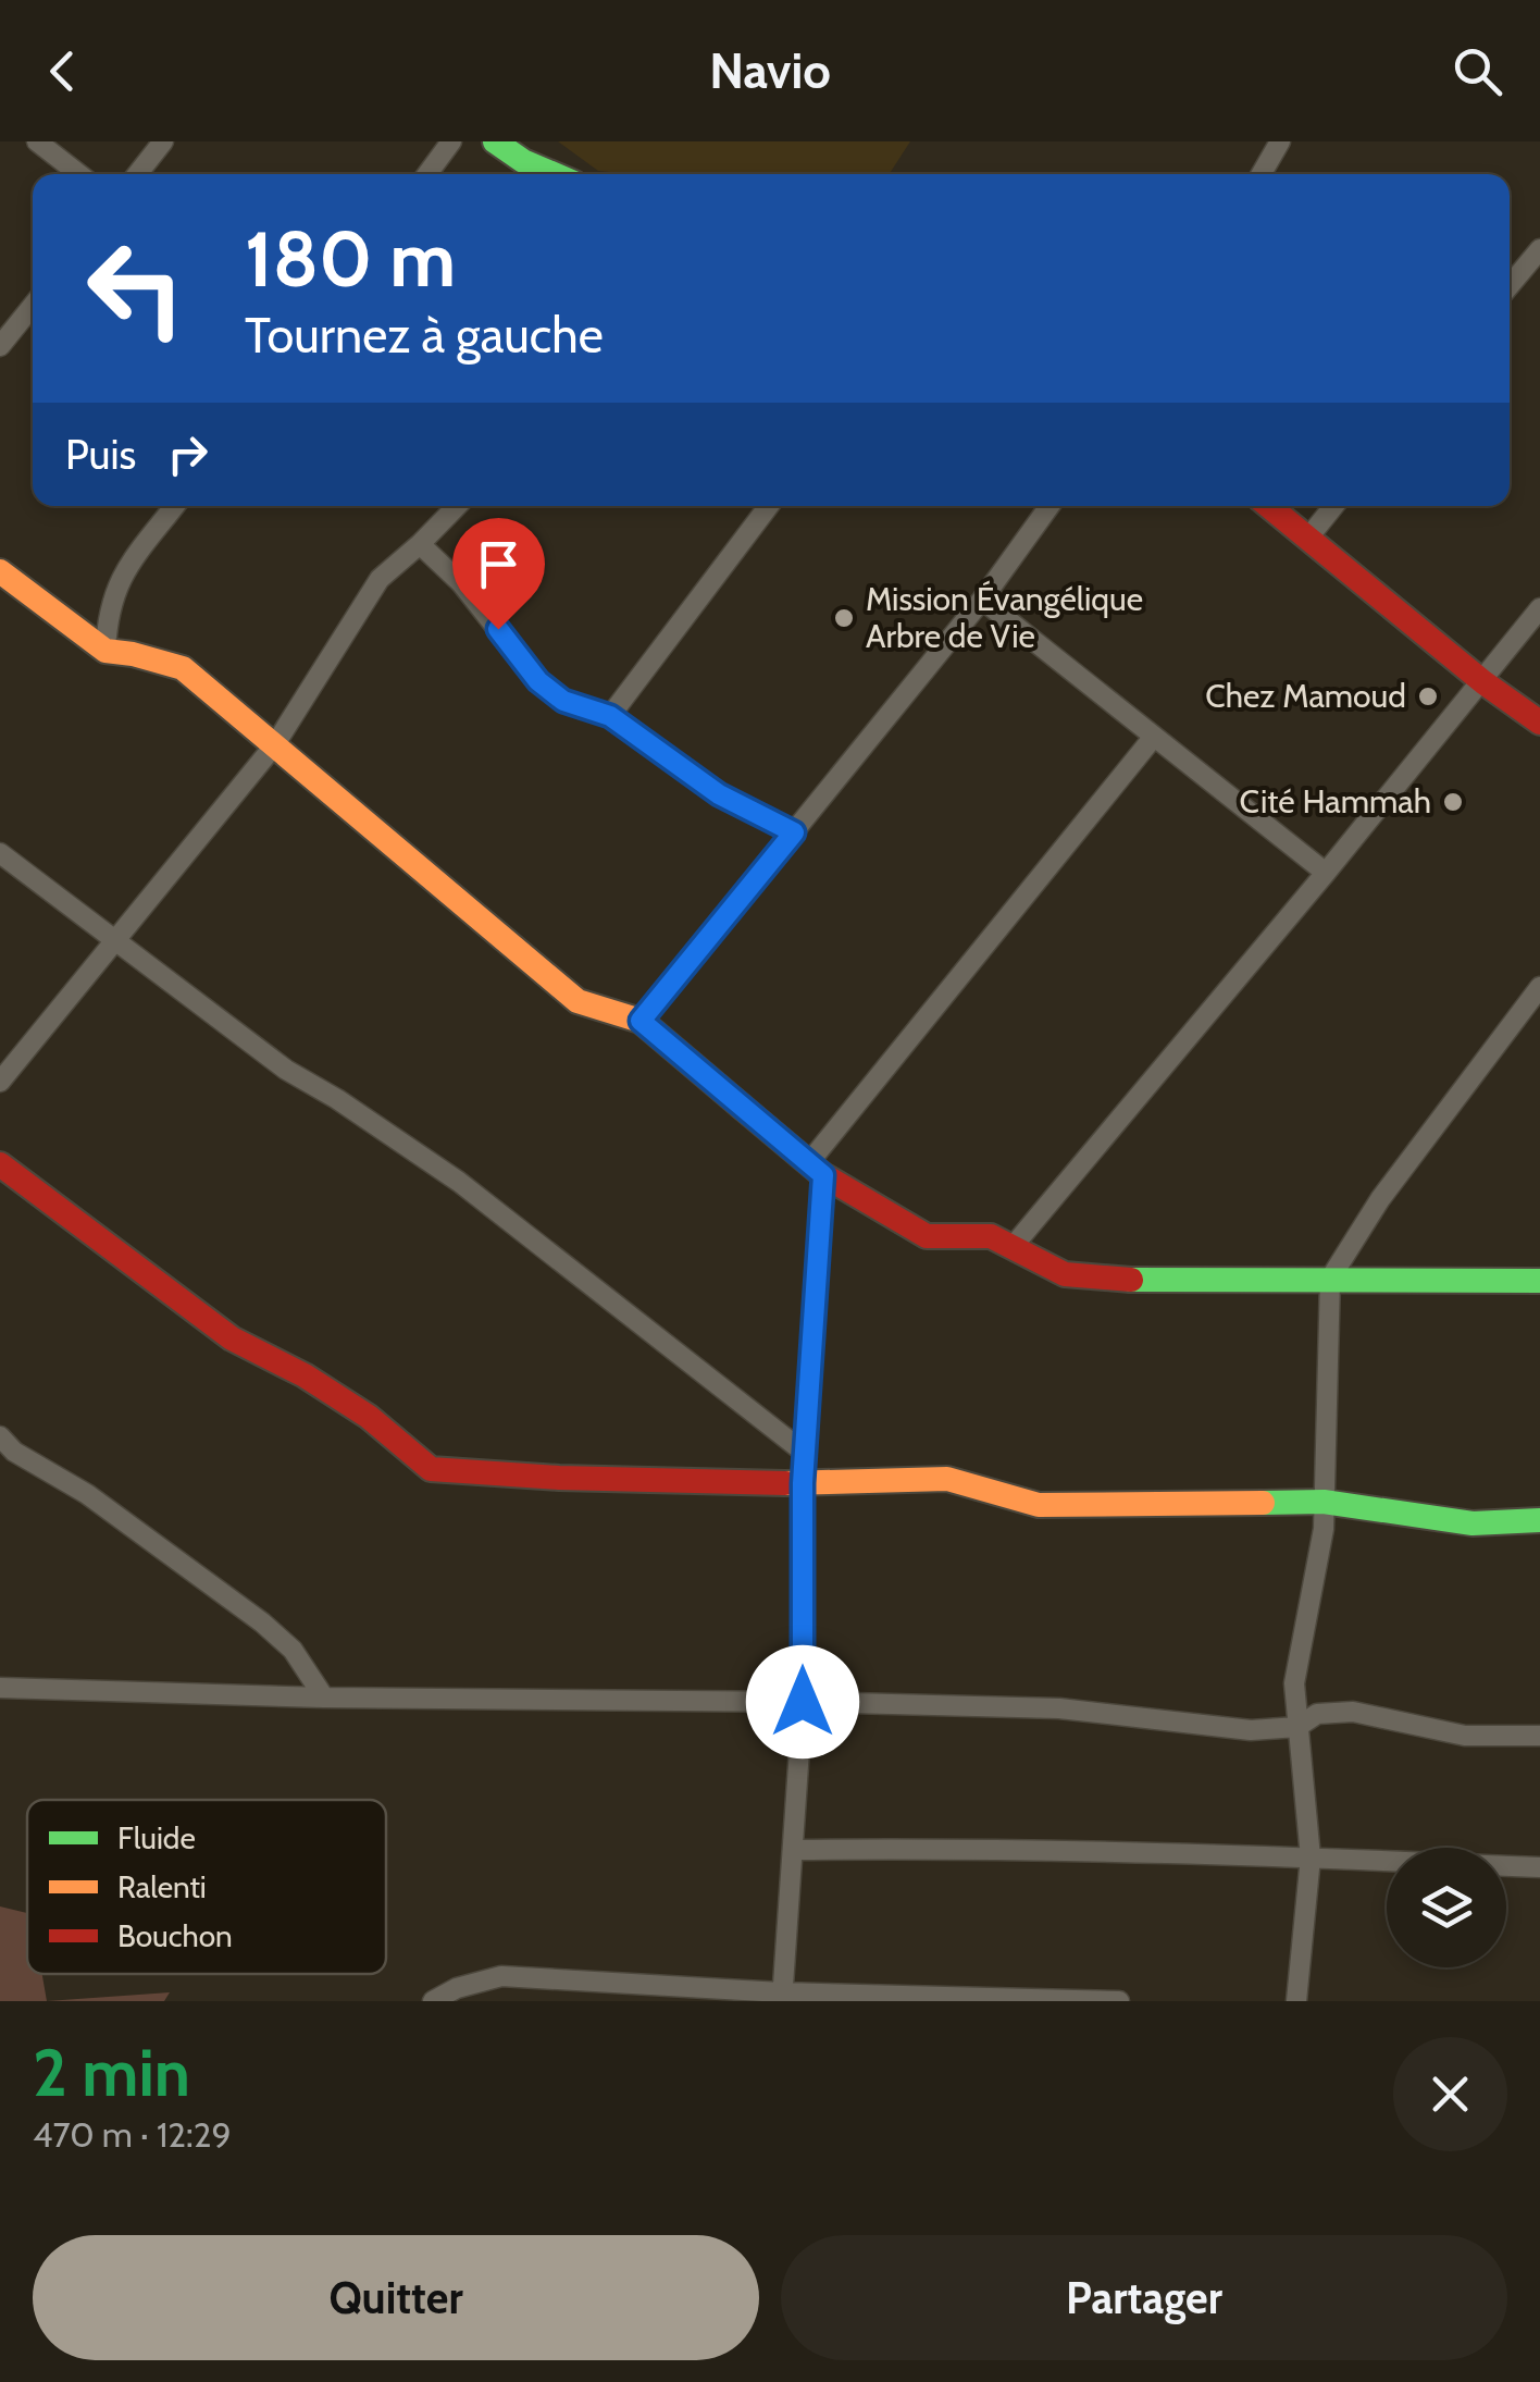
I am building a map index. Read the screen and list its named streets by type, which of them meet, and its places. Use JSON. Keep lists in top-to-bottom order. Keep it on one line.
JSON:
{"places":["Mission Évangélique Arbre de Vie","Chez Mamoud","Cité Hammah"],"legend":["Fluide","Ralenti","Bouchon"],"page":{"header":"Navio","turn":["180 m","Tournez à gauche"],"then":"Puis","heading":["2 min","470 m · 12:29"],"buttons":["Quitter","Partager"]}}
